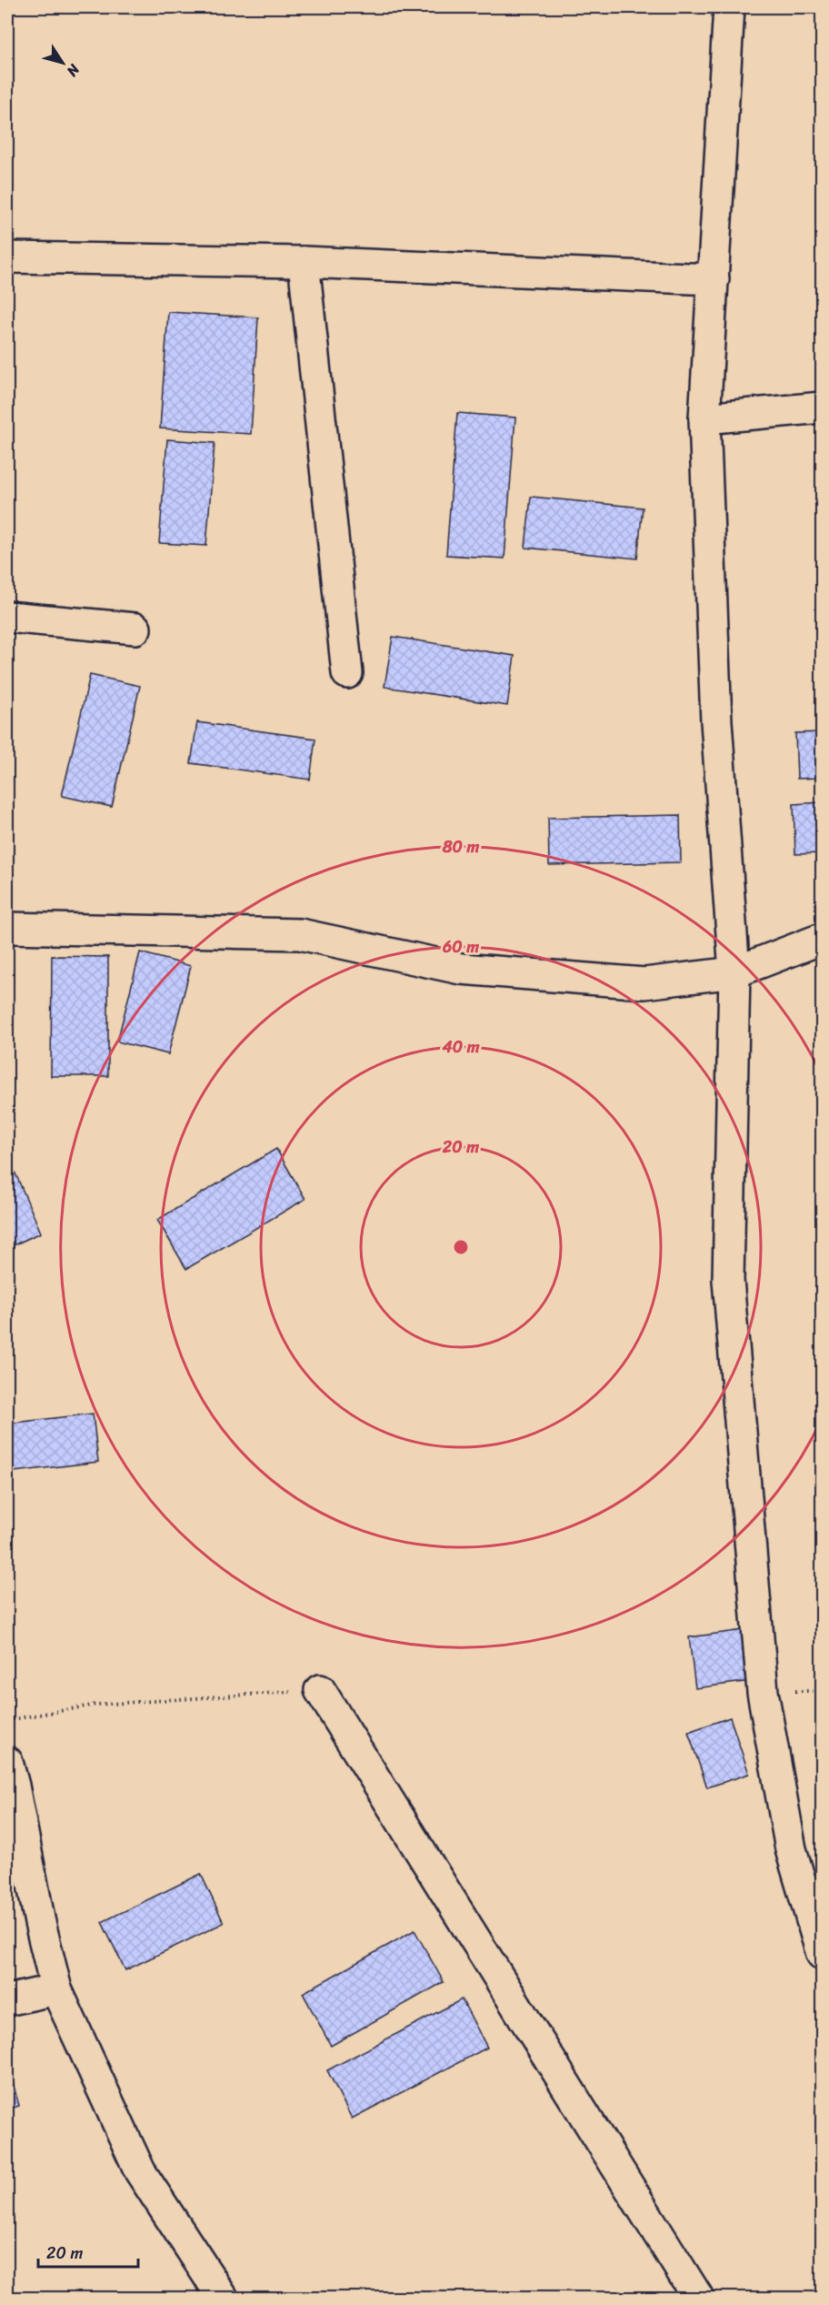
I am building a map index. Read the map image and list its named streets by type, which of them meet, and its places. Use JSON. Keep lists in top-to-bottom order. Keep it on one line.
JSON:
{"scale_bar":"20 m","north":"bottom right","rings":["80 m","60 m","40 m","20 m"]}
